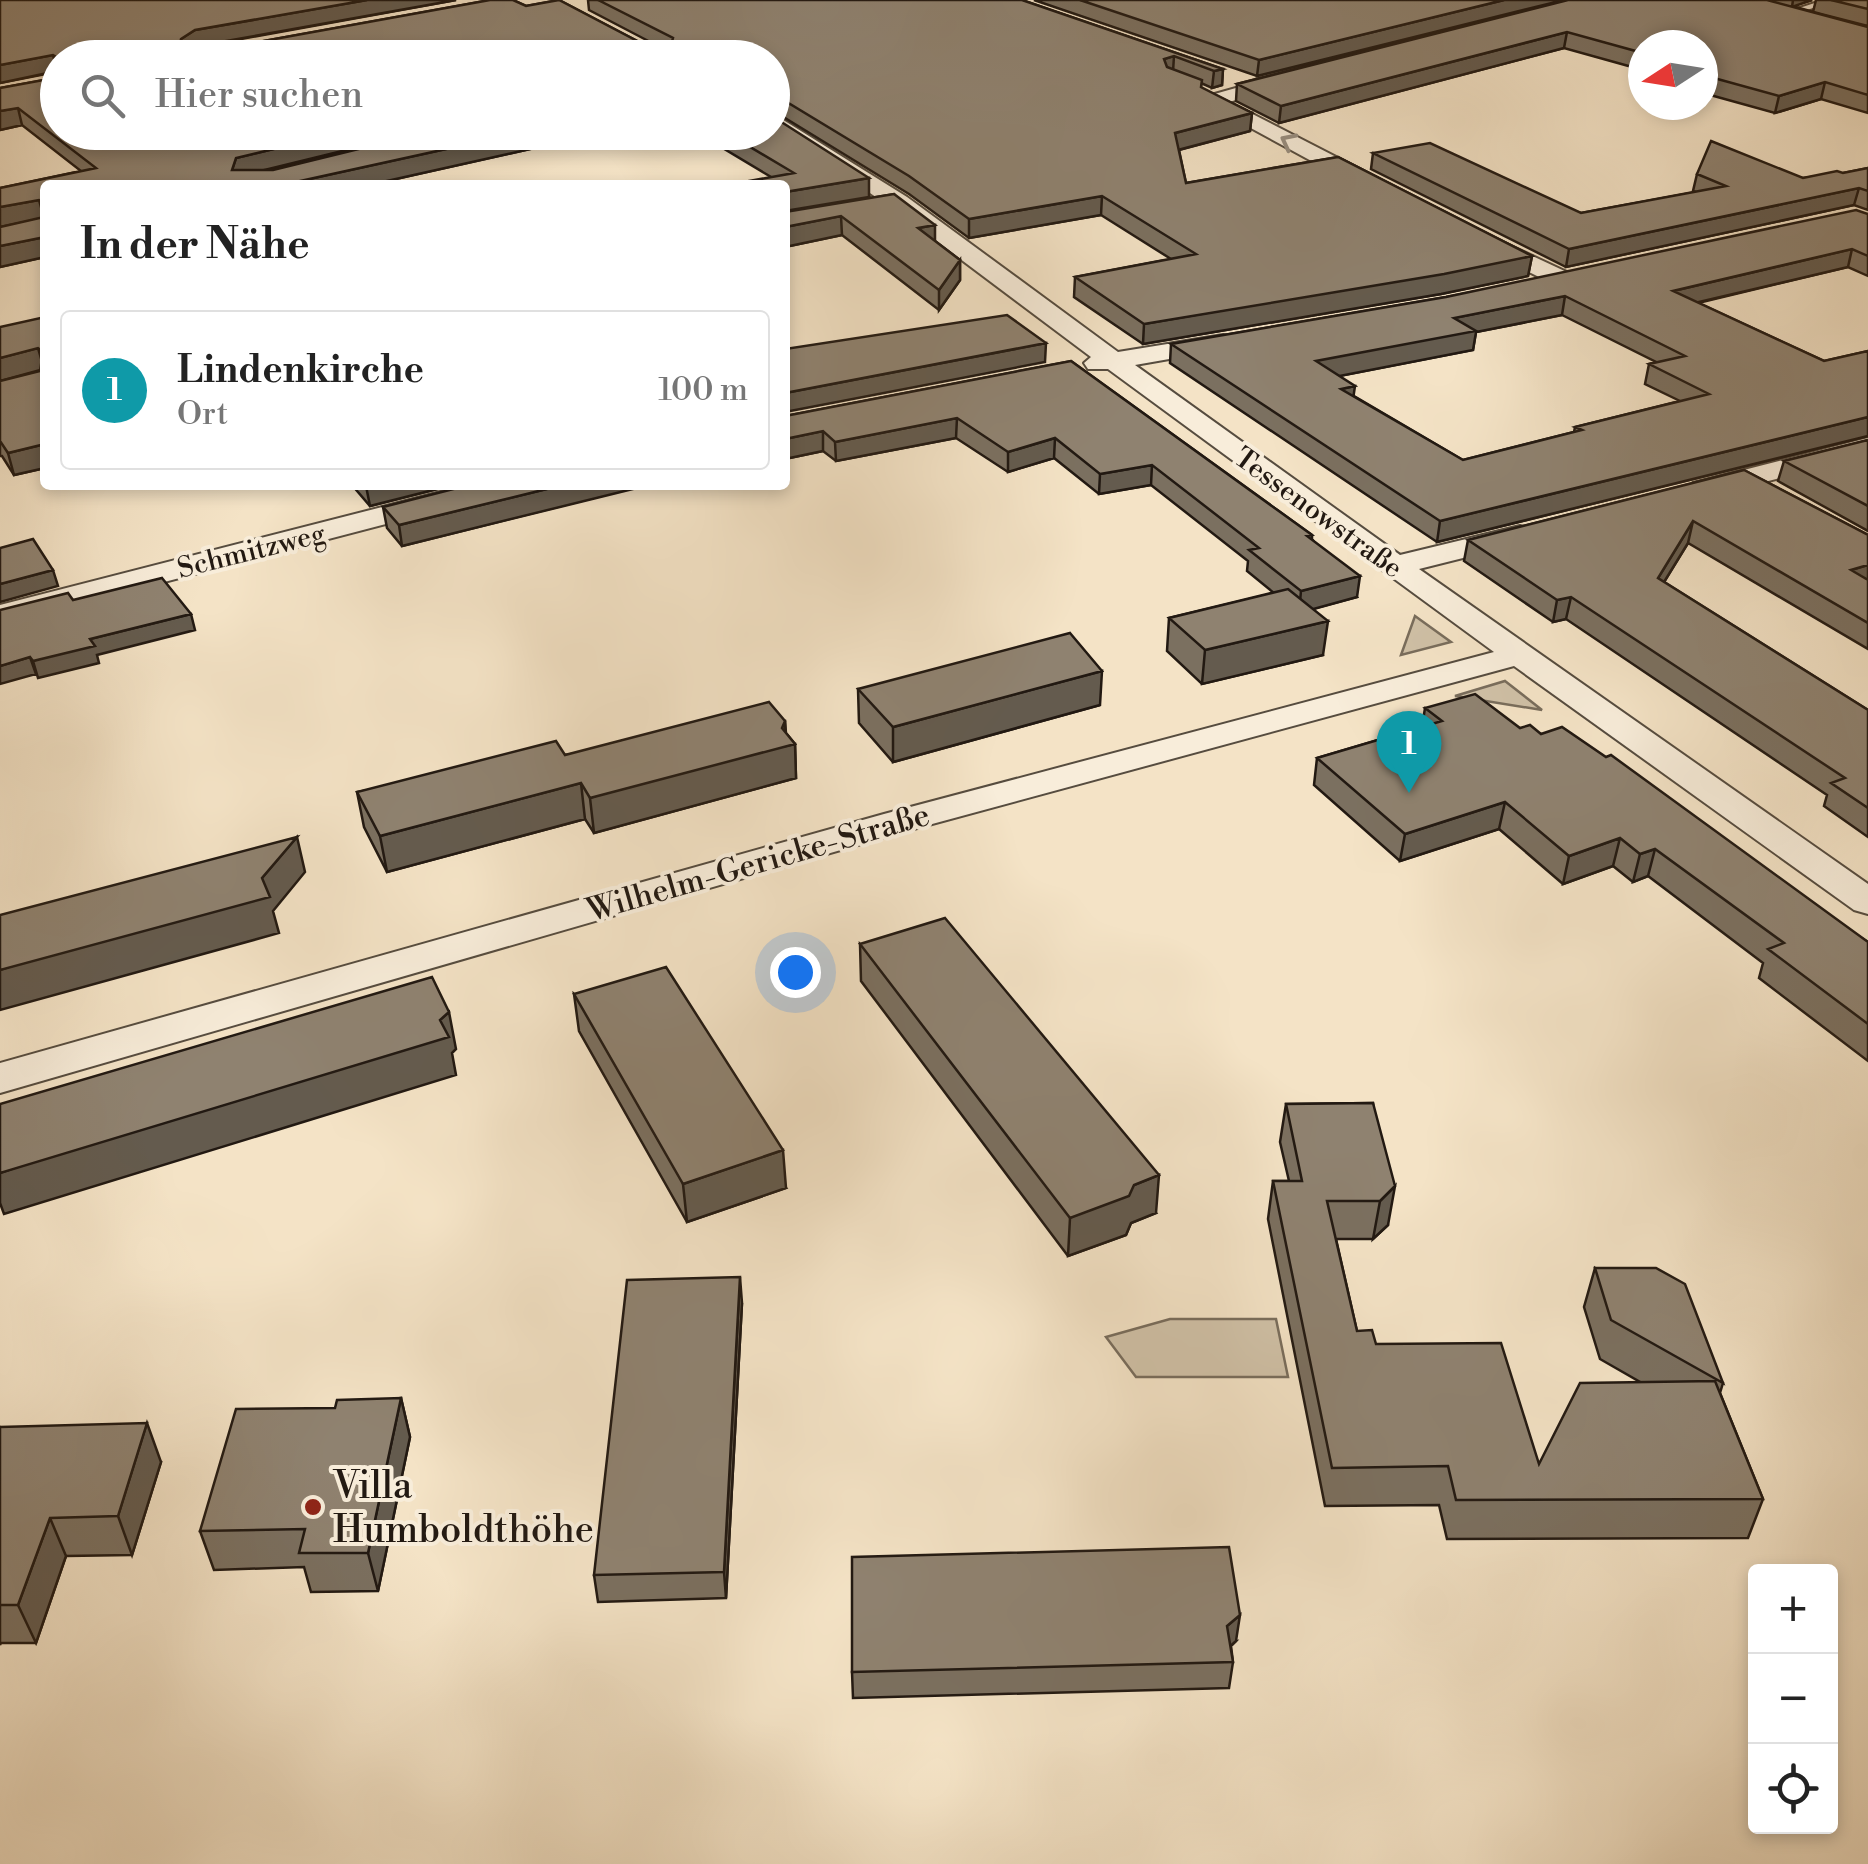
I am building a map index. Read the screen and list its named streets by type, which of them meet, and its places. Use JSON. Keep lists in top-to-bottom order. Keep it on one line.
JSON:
{"streets":{"street":["Tessenowstraße","Schmitzweg","Wilhelm-Gericke-Straße"]},"crossings":[["Tessenowstraße","Wilhelm-Gericke-Straße"]],"places":["Villa Humboldthöhe"],"north":"left","page":{"search":"Hier suchen","heading":"In der Nähe","list":[{"mark":"1","name":"Lindenkirche","note":"Ort","value":"100 m"}],"pins":"1","map_buttons":["+","−"]}}
